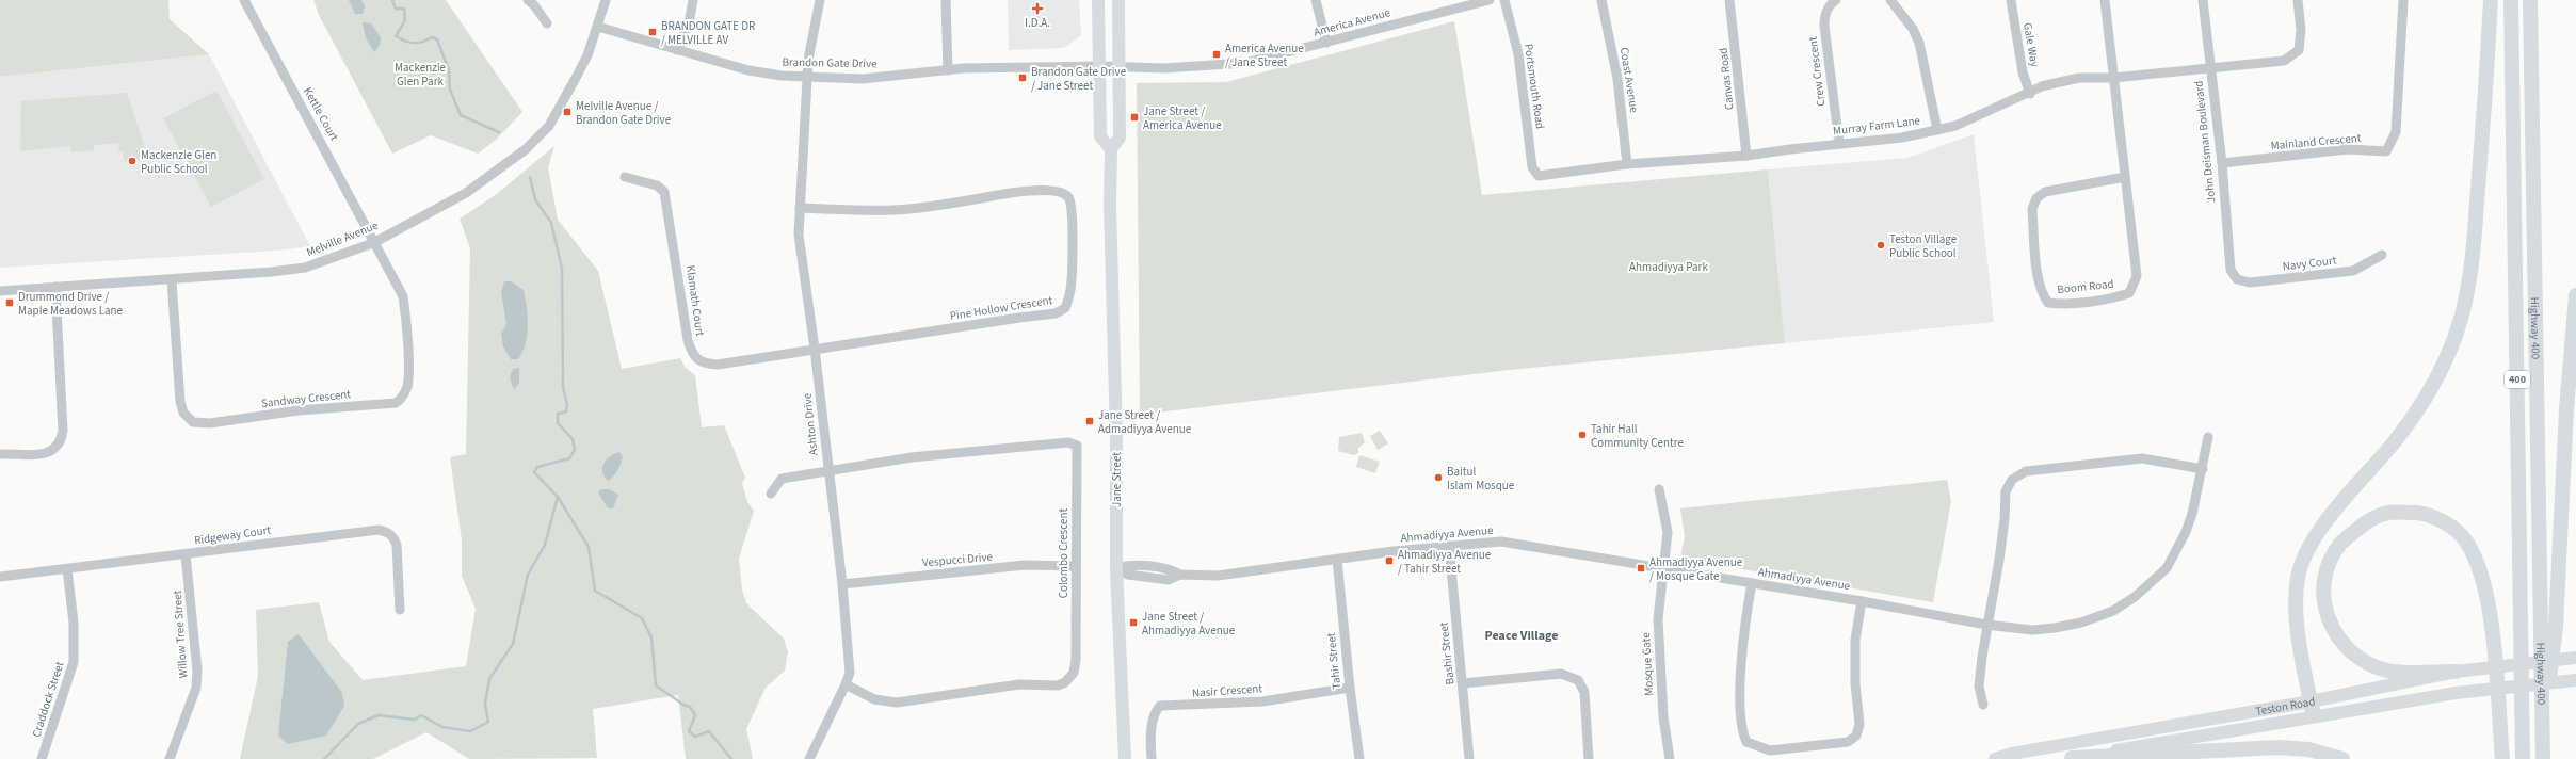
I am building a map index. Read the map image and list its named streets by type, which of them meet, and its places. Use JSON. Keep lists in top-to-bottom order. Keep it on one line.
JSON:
{"streets":{"highway":["Highway 400","400"],"main road":["Jane Street","Teston Road"],"street":["America Avenue","Gale Way","Brandon Gate Drive","Crew Crescent","Canvas Road","Coast Avenue","Portsmouth Road","Kettle Court","Murray Farm Lane","John Deisman Boulevard","Mainland Crescent","Melville Avenue","Navy Court","Boom Road","Klamath Court","Pine Hollow Crescent","Sandway Crescent","Ashton Drive","Ahmadiyya Avenue","Ridgeway Court","Colombo Crescent","Vespucci Drive","Willow Tree Street","Bashir Street","Tahir Street","Mosque Gate","Nasir Crescent","Craddock Street"]},"crossings":[["America Avenue","Brandon Gate Drive"],["America Avenue","Jane Street"],["Gale Way","Murray Farm Lane"],["Brandon Gate Drive","Melville Avenue"],["Brandon Gate Drive","Ashton Drive"],["Brandon Gate Drive","Jane Street"],["Crew Crescent","Murray Farm Lane"],["Canvas Road","Murray Farm Lane"],["Coast Avenue","Murray Farm Lane"],["Portsmouth Road","Murray Farm Lane"],["Kettle Court","Melville Avenue"],["Kettle Court","Sandway Crescent"],["Murray Farm Lane","John Deisman Boulevard"],["Murray Farm Lane","Boom Road"],["John Deisman Boulevard","Mainland Crescent"],["John Deisman Boulevard","Navy Court"],["Melville Avenue","Sandway Crescent"],["Klamath Court","Pine Hollow Crescent"],["Klamath Court","Ashton Drive"],["Pine Hollow Crescent","Ashton Drive"],["Ashton Drive","Colombo Crescent"],["Ashton Drive","Vespucci Drive"],["Jane Street","Ahmadiyya Avenue"],["Ahmadiyya Avenue","Bashir Street"],["Ahmadiyya Avenue","Tahir Street"],["Ahmadiyya Avenue","Mosque Gate"],["Ridgeway Court","Willow Tree Street"],["Ridgeway Court","Craddock Street"],["Colombo Crescent","Vespucci Drive"],["Tahir Street","Nasir Crescent"]],"districts":["Peace Village"],"parks":["Mackenzie Glen Park","Ahmadiyya Park"],"places":{"health":["I.D.A."],"transit":["BRANDON GATE DR / MELVILLE AV","America Avenue / Jane Street","Brandon Gate Drive / Jane Street","Melville Avenue / Brandon Gate Drive","Jane Street / America Avenue","Drummond Drive / Maple Meadows Lane","Jane Street / Admadiyya Avenue","Ahmadiyya Avenue / Tahir Street","Ahmadiyya Avenue / Mosque Gate","Jane Street / Ahmadiyya Avenue"],"other":["Mackenzie Glen Public School","Teston Village Public School","Tahir Hall Community Centre","Baitul Islam Mosque"]}}
